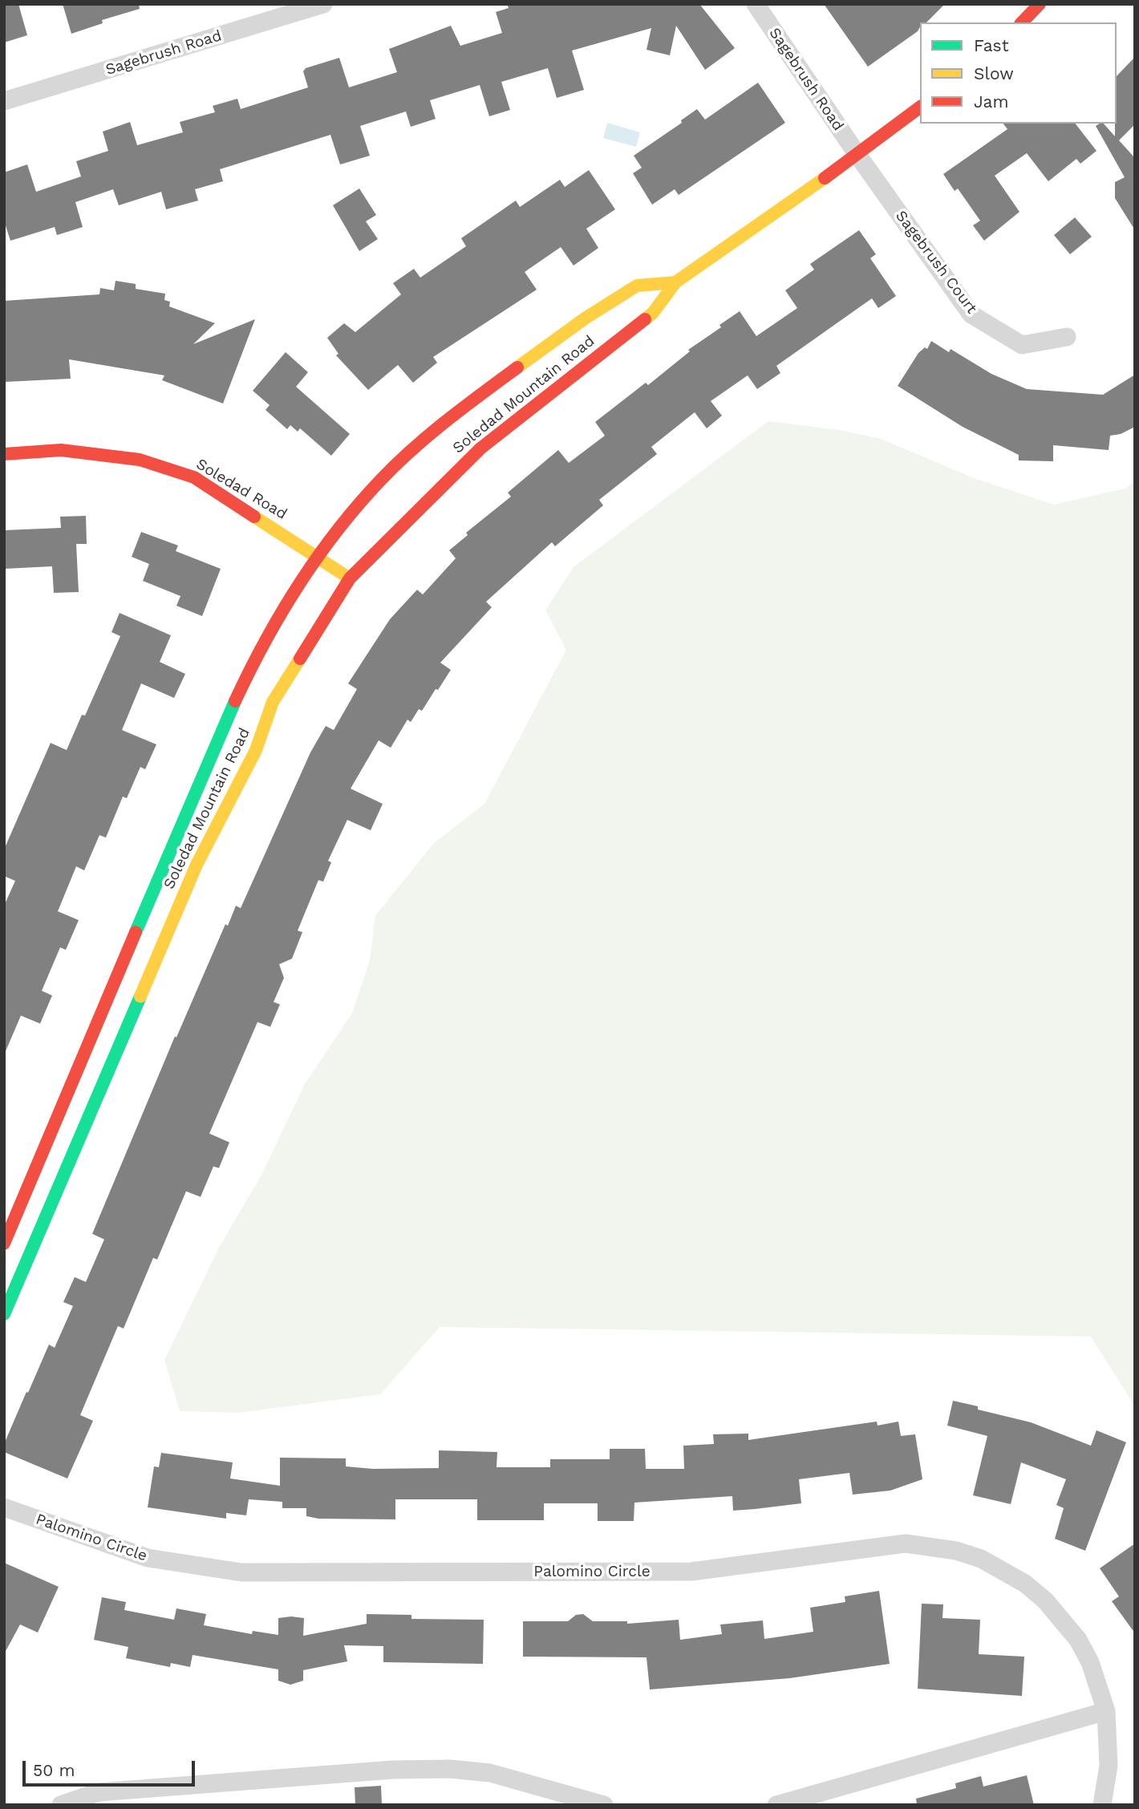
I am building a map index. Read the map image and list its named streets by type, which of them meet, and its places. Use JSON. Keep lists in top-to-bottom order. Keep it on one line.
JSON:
{"streets":{"main road":["Soledad Mountain Road","Soledad Road"],"street":["Sagebrush Road","Sagebrush Court","Palomino Circle"]},"crossings":[["Sagebrush Road","Sagebrush Court"],["Sagebrush Road","Soledad Mountain Road"],["Sagebrush Court","Soledad Mountain Road"],["Soledad Mountain Road","Soledad Road"]],"legend":["Fast","Slow","Jam"],"scale_bar":"50 m"}
